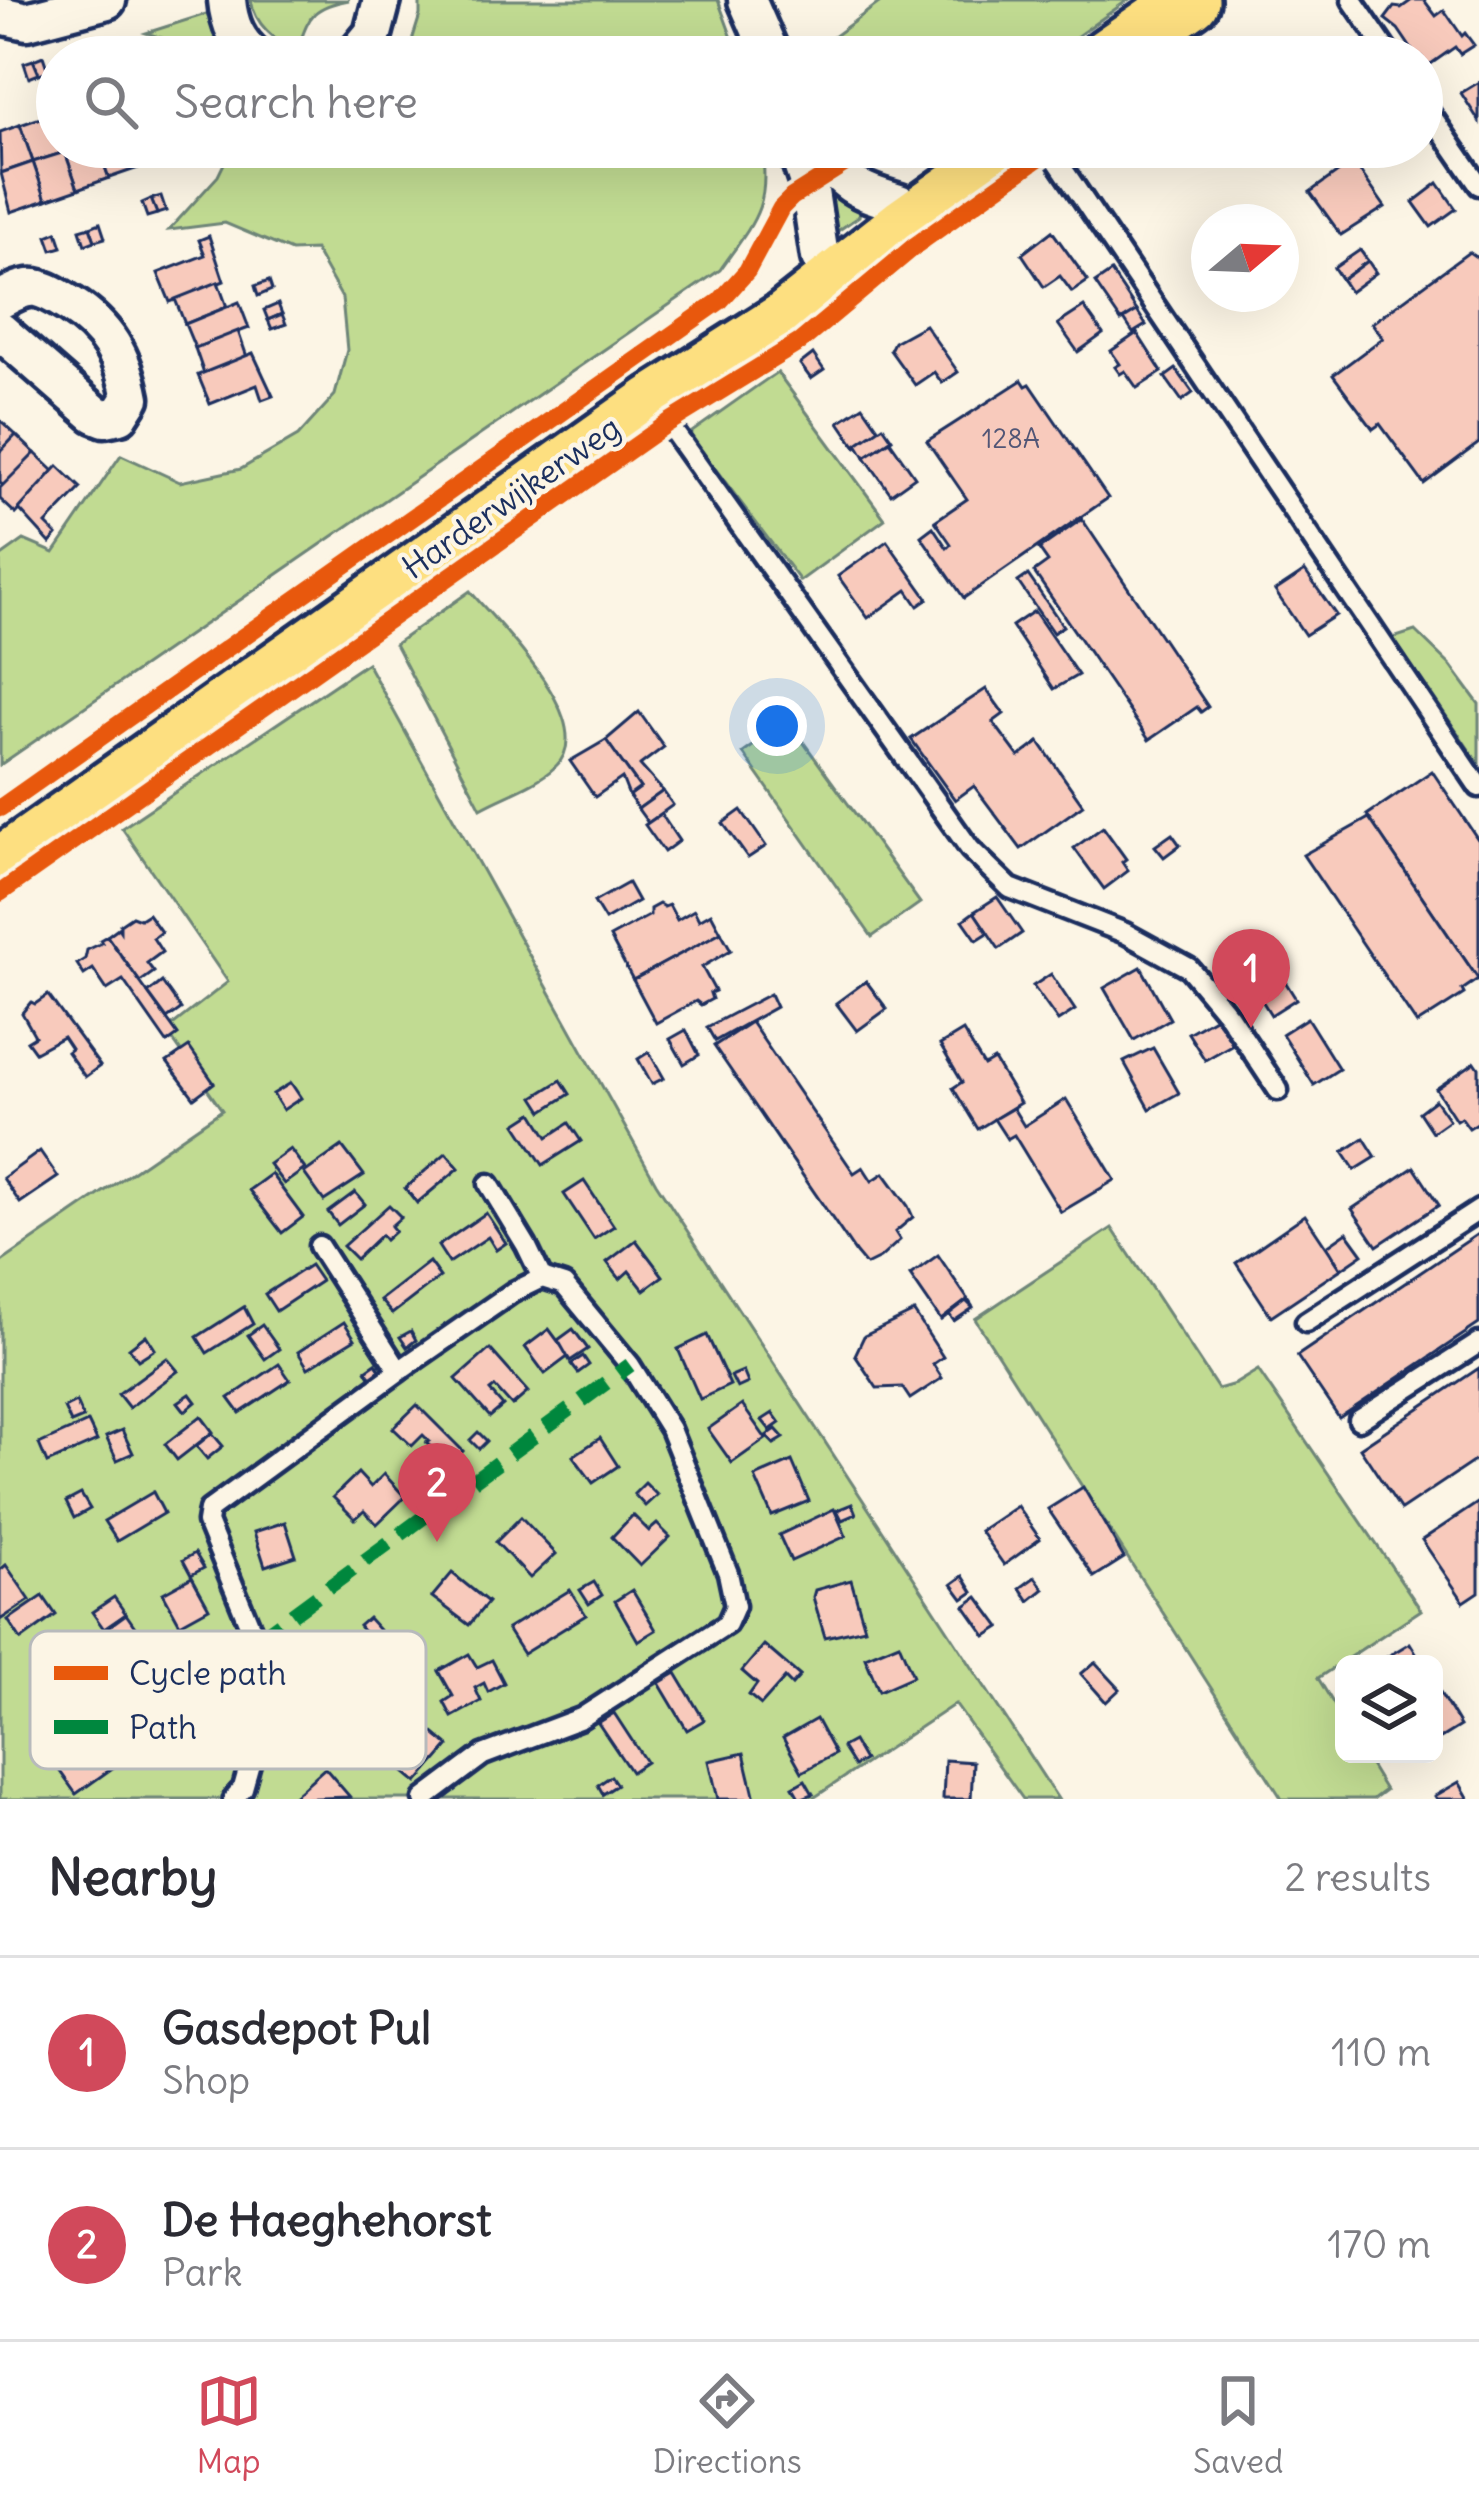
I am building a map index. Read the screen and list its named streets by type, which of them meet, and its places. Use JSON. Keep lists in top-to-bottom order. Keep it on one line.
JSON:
{"streets":{"main road":["Harderwijkerweg"]},"house_numbers":["128A"],"legend":["Cycle path","Path"],"north":"right","page":{"search":"Search here","pins":["1","2"],"heading":["Nearby","2 results"],"list":[{"mark":"1","name":"Gasdepot Pul","note":"Shop","value":"110 m"},{"mark":"2","name":"De Haeghehorst","note":"Park","value":"170 m"}],"nav":["Map","Directions","Saved"]}}
